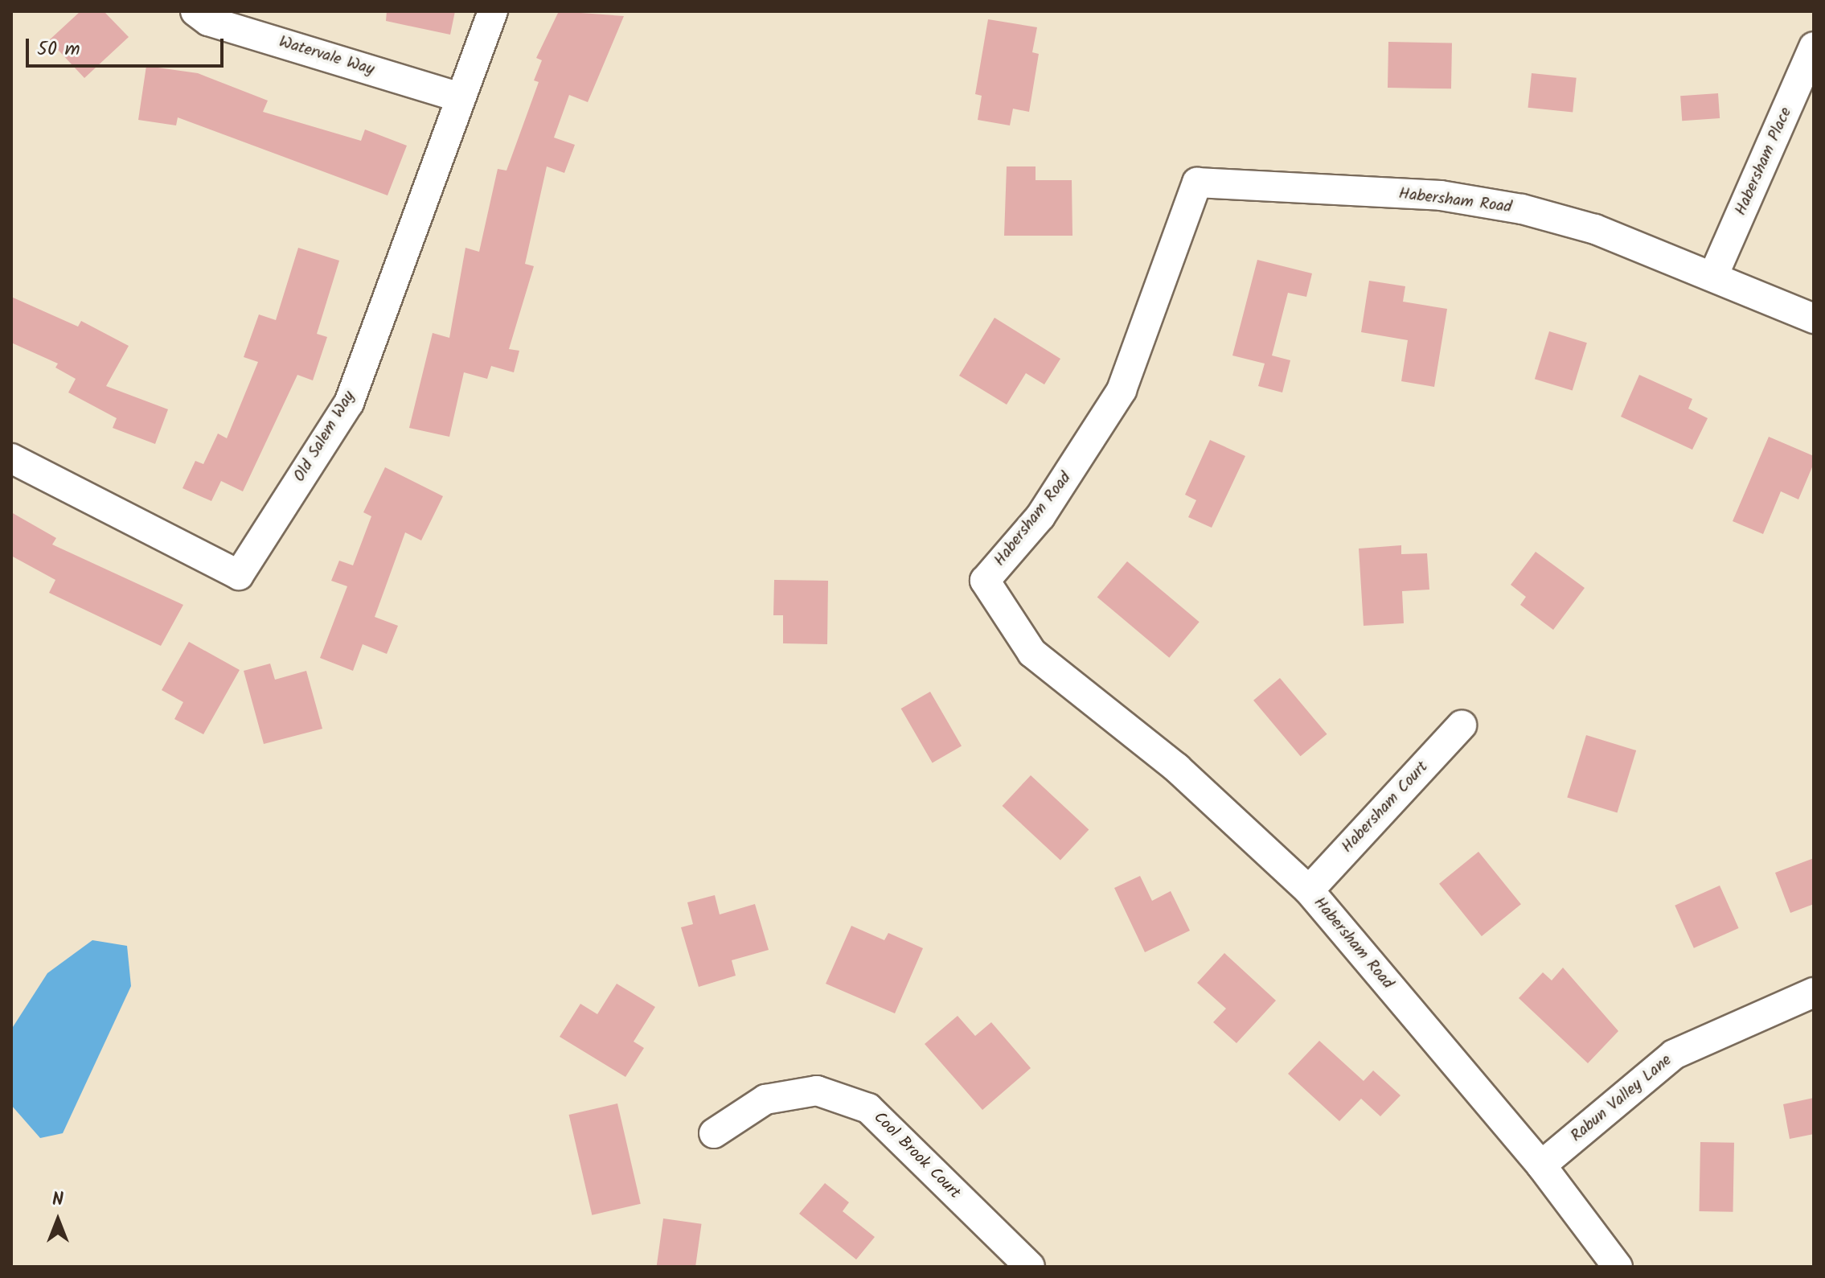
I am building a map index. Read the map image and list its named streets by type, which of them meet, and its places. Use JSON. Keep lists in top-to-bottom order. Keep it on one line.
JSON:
{"streets":{"street":["Watervale Way","Habersham Place","Habersham Road","Old Salem Way","Habersham Court","Rabun Valley Lane","Cool Brook Court"]},"crossings":[["Watervale Way","Old Salem Way"],["Habersham Place","Habersham Road"],["Habersham Road","Habersham Court"],["Habersham Road","Rabun Valley Lane"]],"scale_bar":"50 m","north":"top"}
